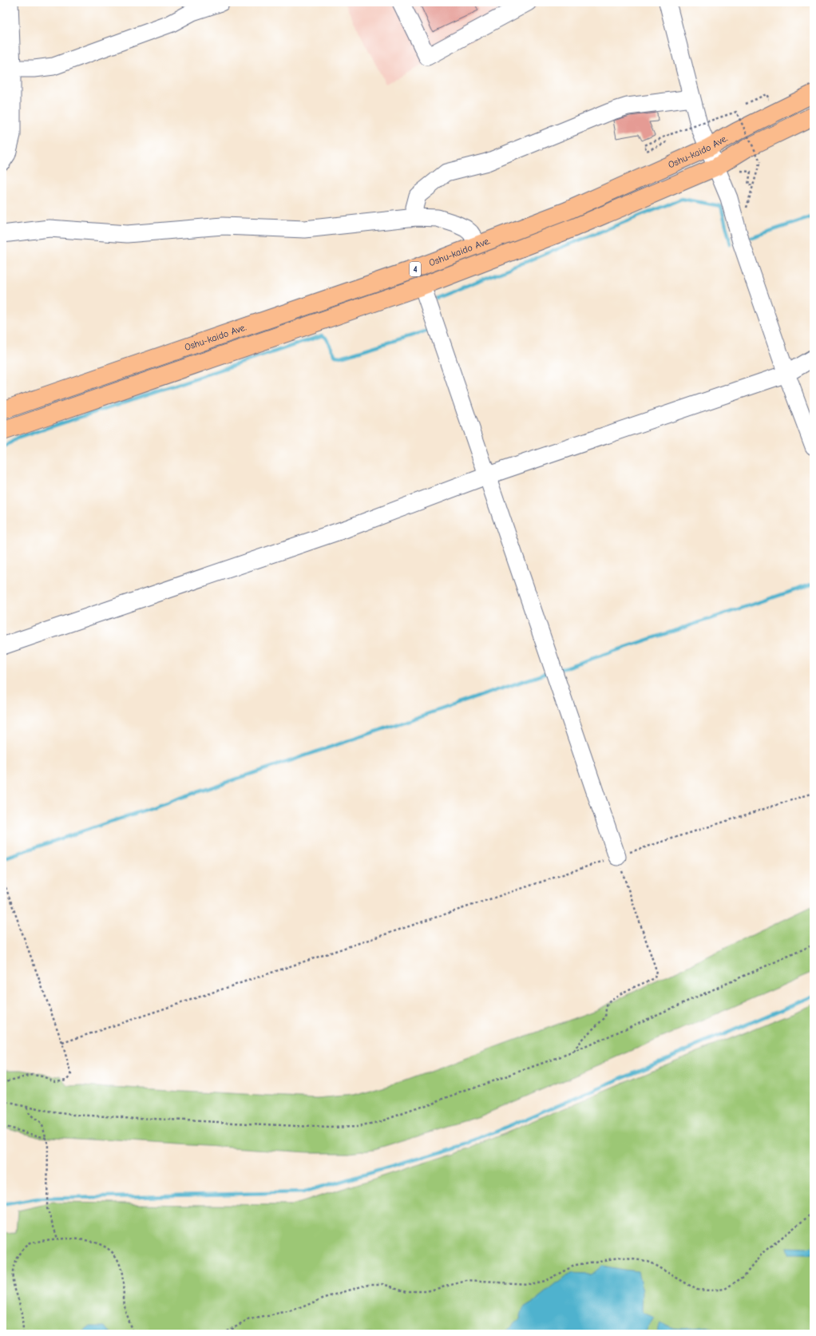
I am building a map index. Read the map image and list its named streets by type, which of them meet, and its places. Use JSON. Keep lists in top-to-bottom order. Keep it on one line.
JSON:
{"streets":{"highway":["Oshu-kaido Ave.","4"]}}
